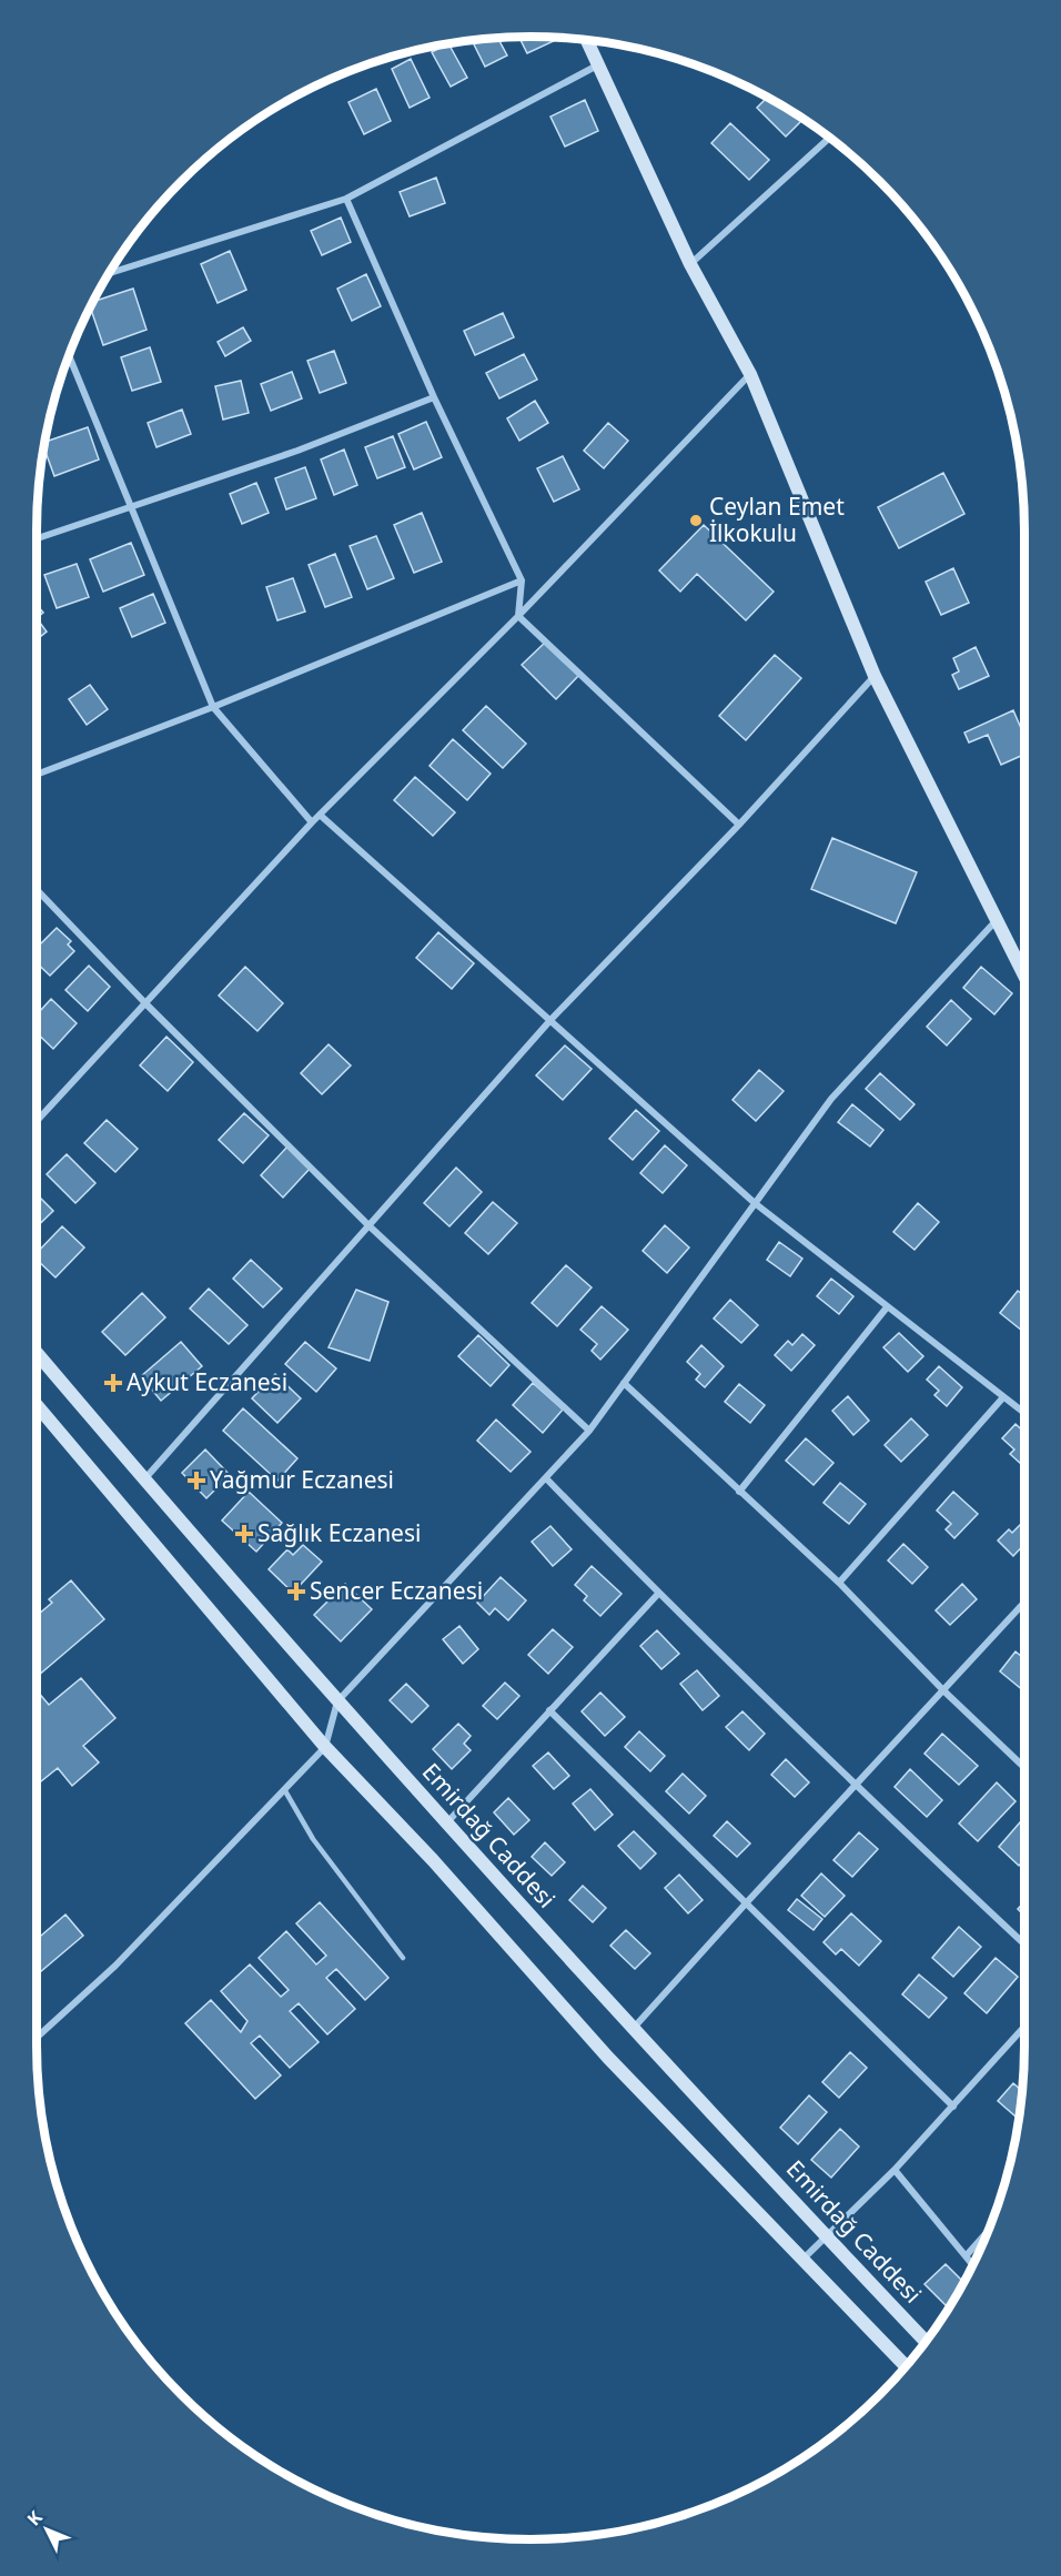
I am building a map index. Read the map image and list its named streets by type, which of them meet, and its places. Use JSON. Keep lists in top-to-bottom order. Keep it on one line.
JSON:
{"streets":{"main road":["Emirdağ Caddesi"]},"places":{"other":["Ceylan Emet İlkokulu"],"health":["Aykut Eczanesi","Yağmur Eczanesi","Sağlık Eczanesi","Sencer Eczanesi"]},"north":"top left"}
